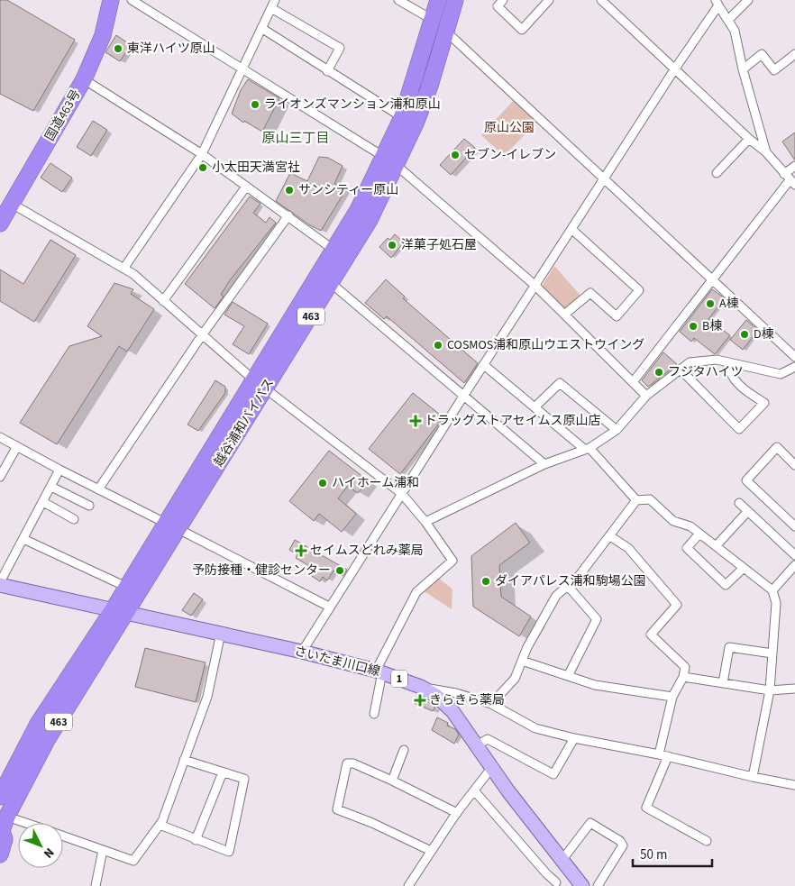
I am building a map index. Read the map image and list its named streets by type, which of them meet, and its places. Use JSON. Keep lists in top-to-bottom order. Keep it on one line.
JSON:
{"streets":{"highway":["国道463号","463","越谷浦和バイパス"],"main road":["さいたま川口線","1"]},"crossings":[["越谷浦和バイパス","さいたま川口線"]],"districts":["原山三丁目"],"parks":["原山公園"],"places":{"other":["東洋ハイツ原山","ライオンズマンション浦和原山","セブン-イレブン","小太田天満宮社","サンシティー原山","洋菓子処石屋","A棟","B棟","D棟","COSMOS浦和原山ウエストウイング","フジタハイツ","ハイホーム浦和","予防接種・健診センター","ダイアパレス浦和駒場公園"],"health":["ドラッグストアセイムス原山店","セイムスどれみ薬局","きらきら薬局"]},"scale_bar":"50 m","north":"bottom right"}
